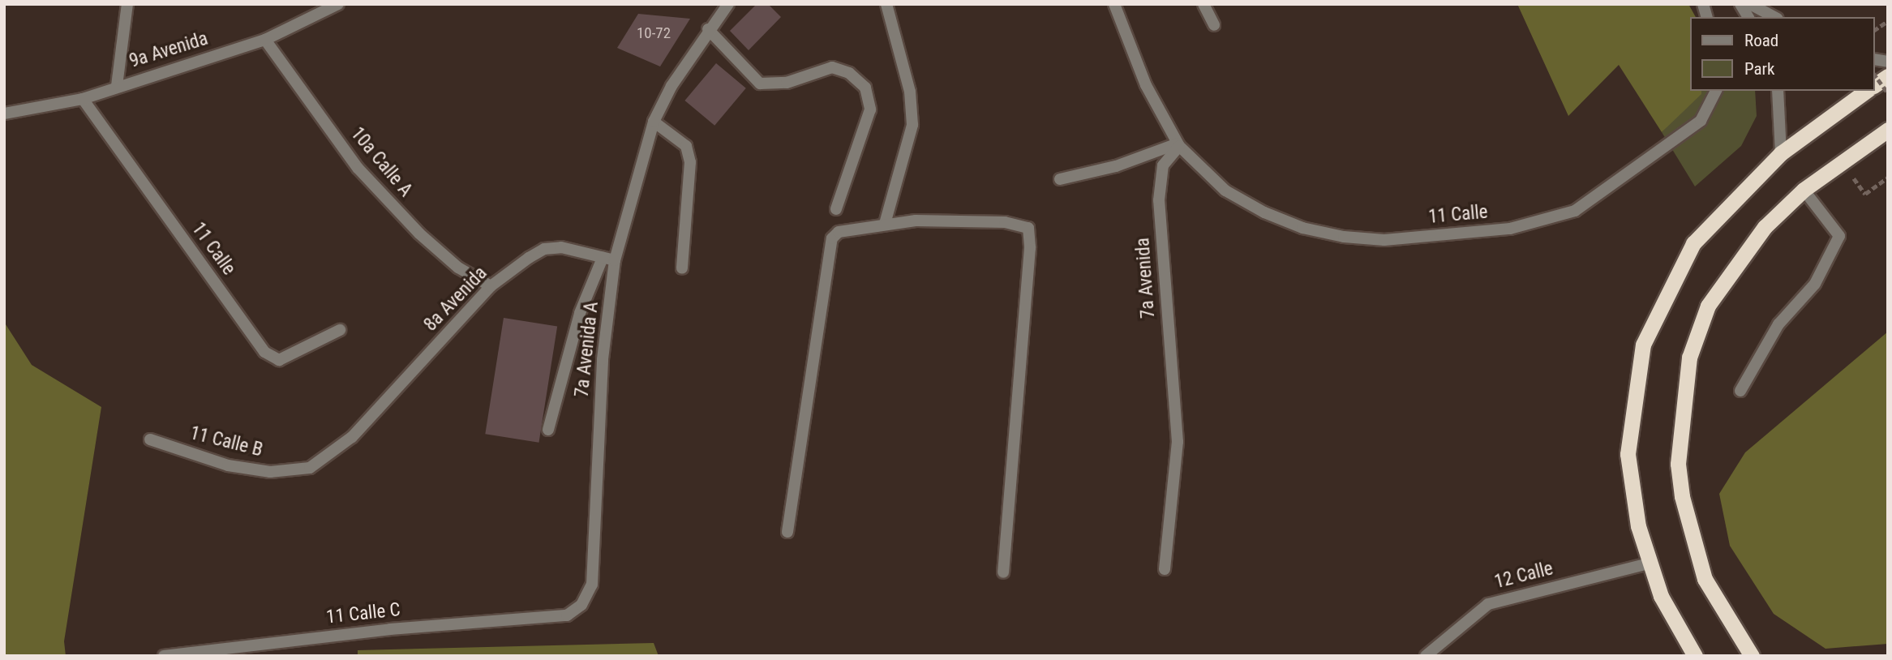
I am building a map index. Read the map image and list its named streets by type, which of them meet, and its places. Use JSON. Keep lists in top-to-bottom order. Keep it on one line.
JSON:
{"streets":{"street":["9a Avenida","10a Calle A","11 Calle","7a Avenida","8a Avenida","7a Avenida A","11 Calle B","12 Calle","11 Calle C"]},"crossings":[["9a Avenida","10a Calle A"],["9a Avenida","11 Calle"],["10a Calle A","8a Avenida"],["11 Calle","7a Avenida"],["8a Avenida","7a Avenida A"],["8a Avenida","11 Calle B"],["7a Avenida A","11 Calle C"]],"house_numbers":["10-72"],"legend":["Road","Park"]}
